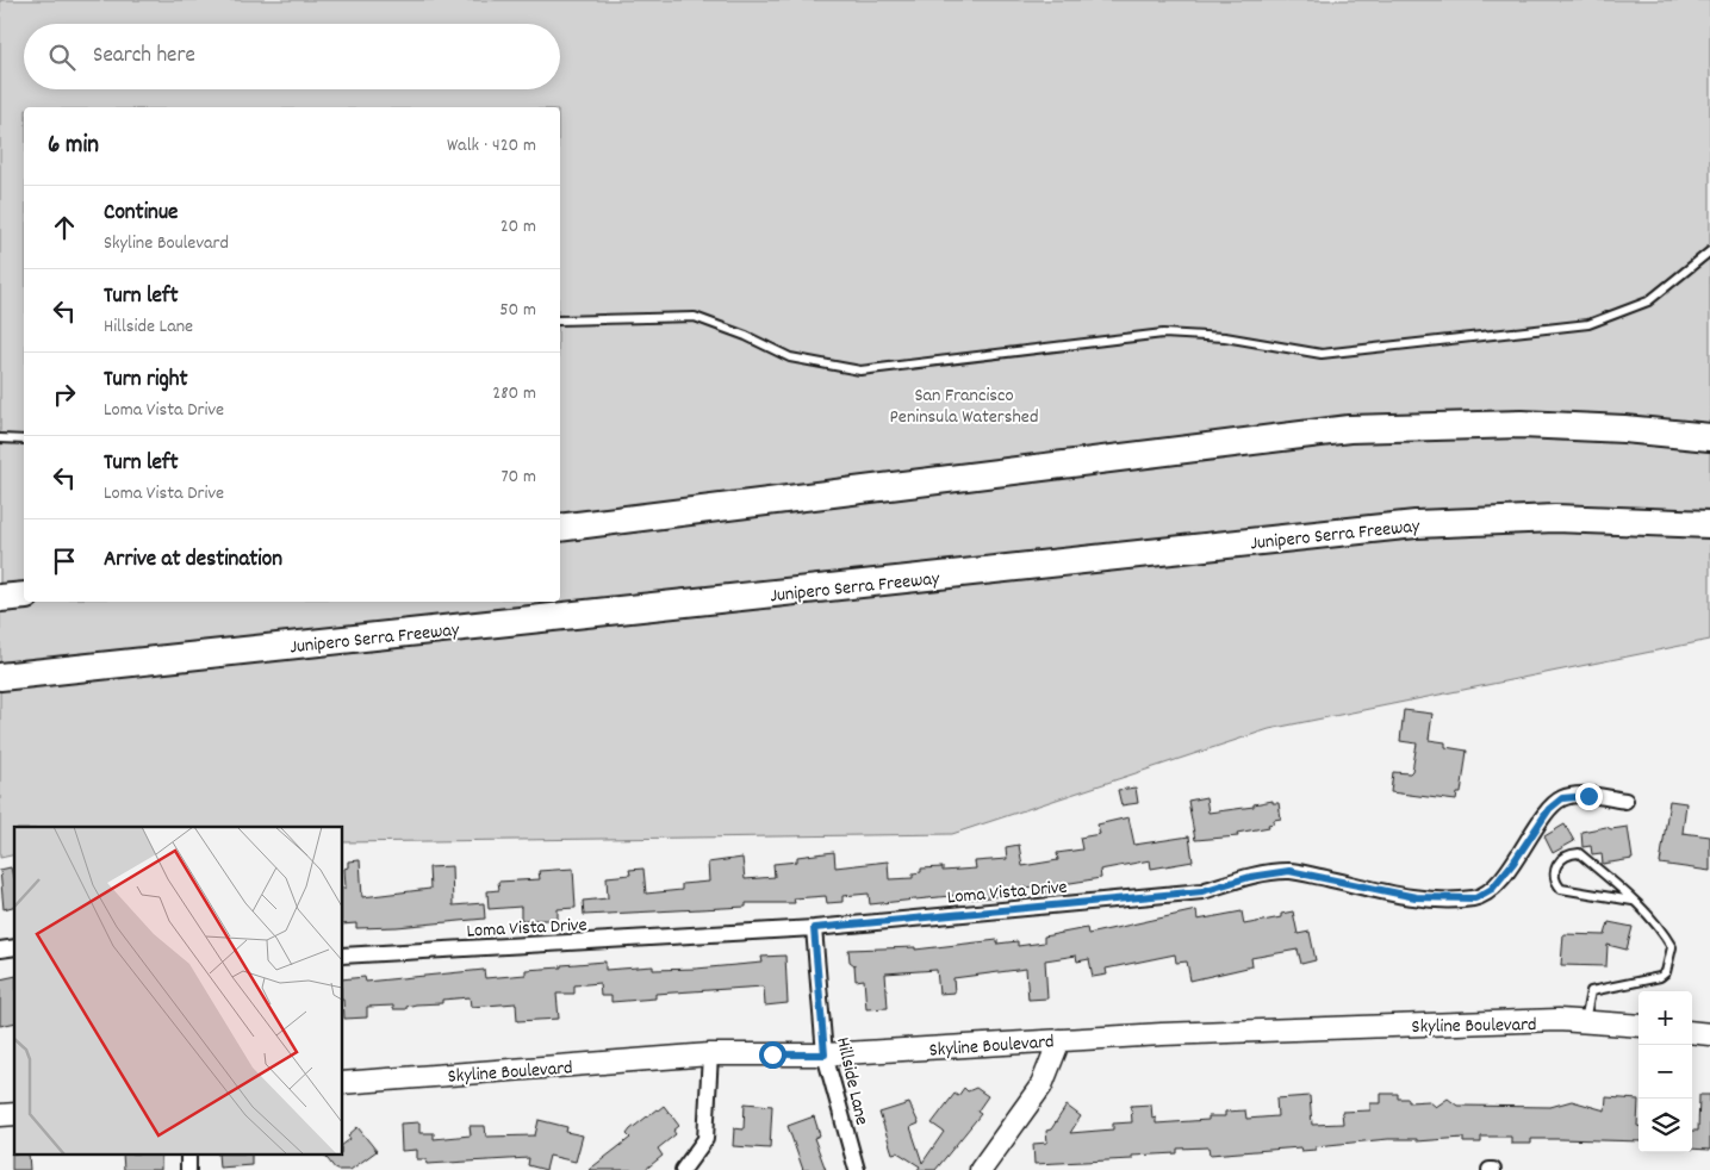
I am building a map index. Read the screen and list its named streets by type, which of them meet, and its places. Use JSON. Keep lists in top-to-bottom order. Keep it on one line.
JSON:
{"streets":{"highway":["Junipero Serra Freeway"],"main road":["Skyline Boulevard"],"street":["Loma Vista Drive","Hillside Lane"]},"crossings":[["Loma Vista Drive","Hillside Lane"],["Skyline Boulevard","Hillside Lane"]],"parks":["San Francisco Peninsula Watershed"],"page":{"search":"Search here","heading":["6 min","Walk · 420 m"],"list":[["Continue","Skyline Boulevard","20 m"],["Turn left","Hillside Lane","50 m"],["Turn right","Loma Vista Drive","280 m"],["Turn left","Loma Vista Drive","70 m"],"Arrive at destination"],"map_buttons":["+","−"]}}
